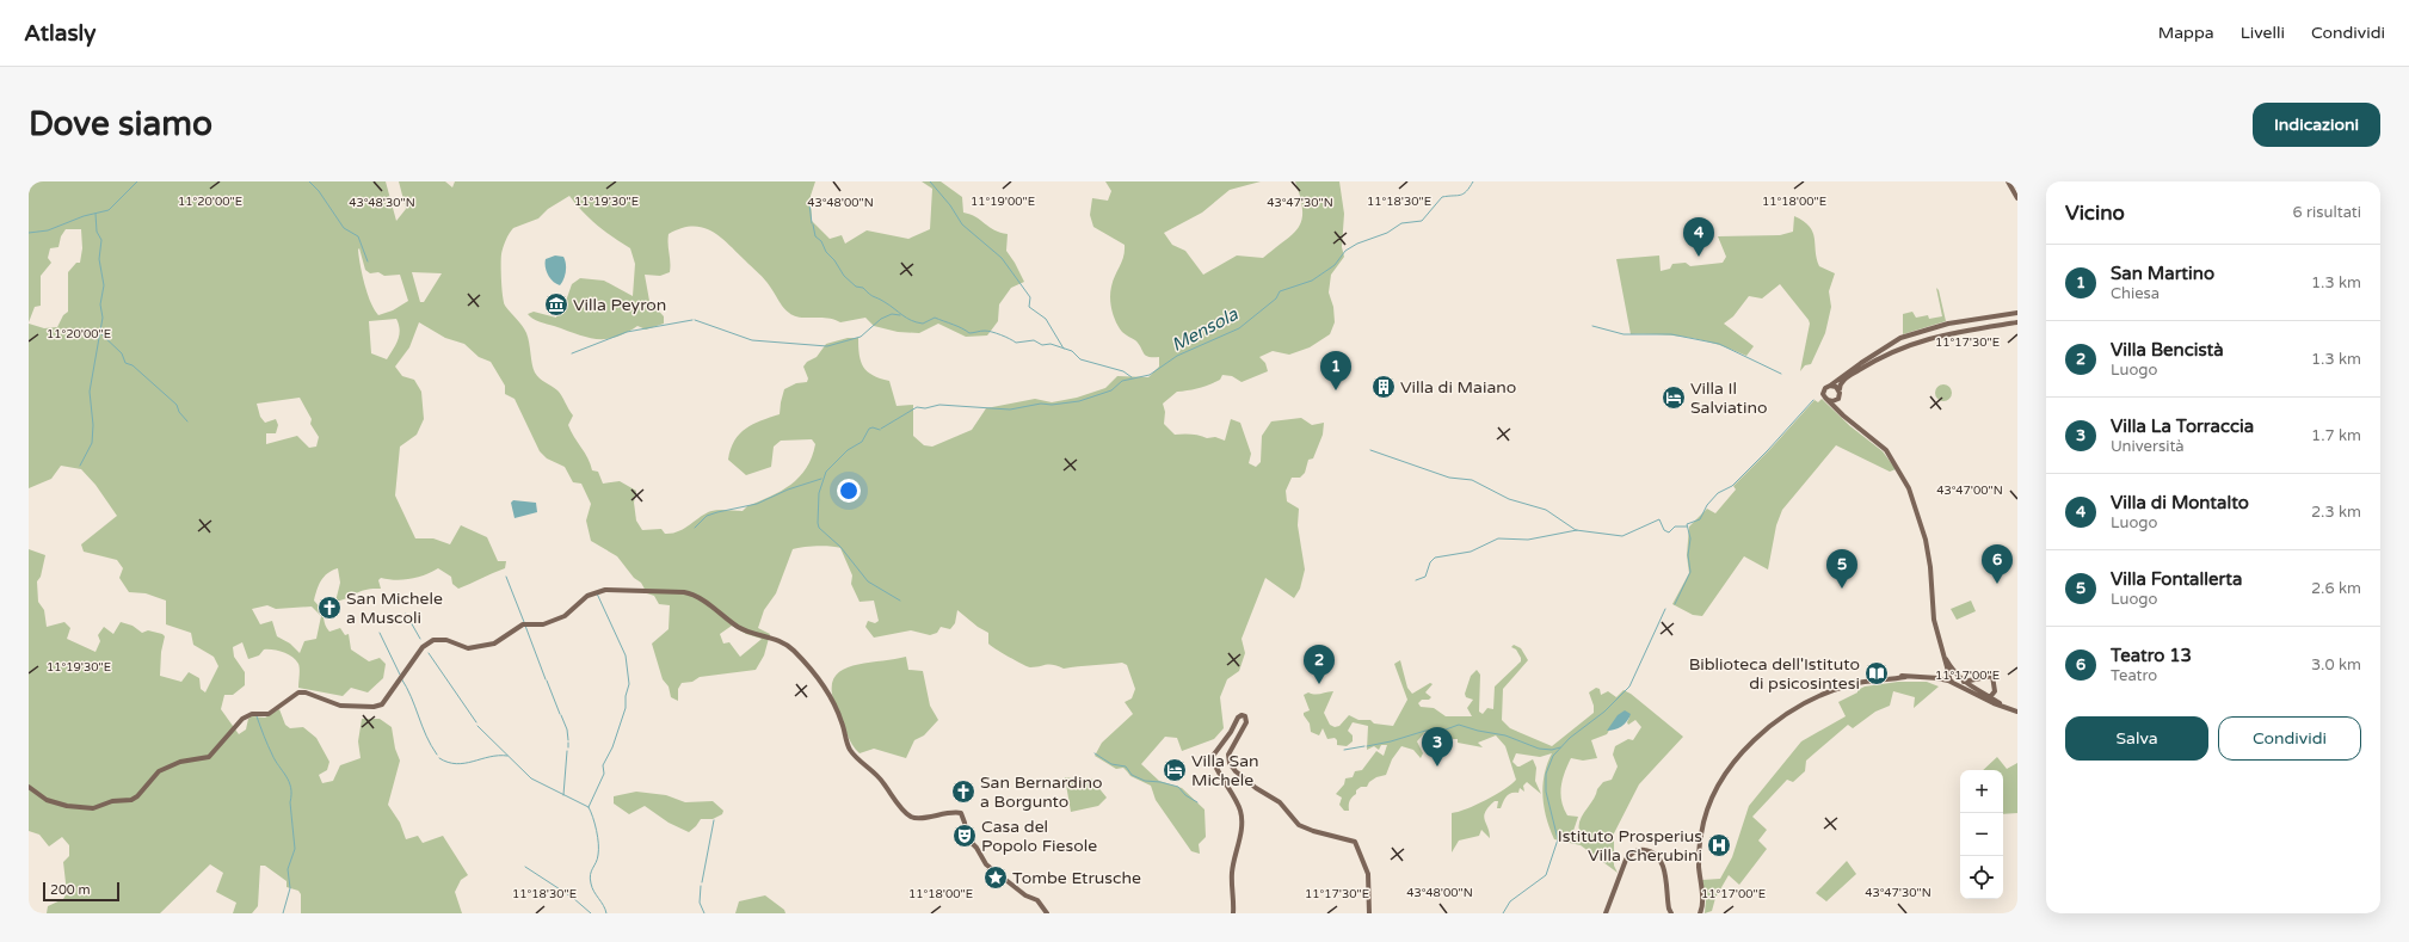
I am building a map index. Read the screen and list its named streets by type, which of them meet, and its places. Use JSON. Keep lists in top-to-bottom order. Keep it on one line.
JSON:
{"water":["Mensola"],"places":{"museum":["Villa Peyron"],"building":["Villa di Maiano"],"hotel":["Villa Il Salviatino","Villa San Michele"],"church":["San Michele a Muscoli","San Bernardino a Borgunto"],"library":["Biblioteca dell'Istituto di psicosintesi"],"theatre":["Casa del Popolo Fiesole"],"hospital":["Istituto Prosperius Villa Cherubini"],"place":["Tombe Etrusche"]},"scale_bar":"200 m","page":{"header":"Atlasly","nav":["Mappa","Livelli","Condividi"],"buttons":["Indicazioni",["Salva","Condividi"]],"title":"Dove siamo","heading":["Vicino","6 risultati"],"pins":["4","1","6","5","2","3"],"list":[{"mark":"1","name":"San Martino","note":"Chiesa","value":"1.3 km"},{"mark":"2","name":"Villa Bencistà","note":"Luogo","value":"1.3 km"},{"mark":"3","name":"Villa La Torraccia","note":"Università","value":"1.7 km"},{"mark":"4","name":"Villa di Montalto","note":"Luogo","value":"2.3 km"},{"mark":"5","name":"Villa Fontallerta","note":"Luogo","value":"2.6 km"},{"mark":"6","name":"Teatro 13","note":"Teatro","value":"3.0 km"}],"map_buttons":["+","−"],"scale":"200 m"},"coordinates":["11°20'00\"E","11°19'30\"E","11°19'00\"E","11°18'30\"E","11°18'00\"E","43°47'30\"N","43°48'30\"N","43°48'00\"N","11°17'30\"E","43°47'00\"N","11°17'00\"E"]}
